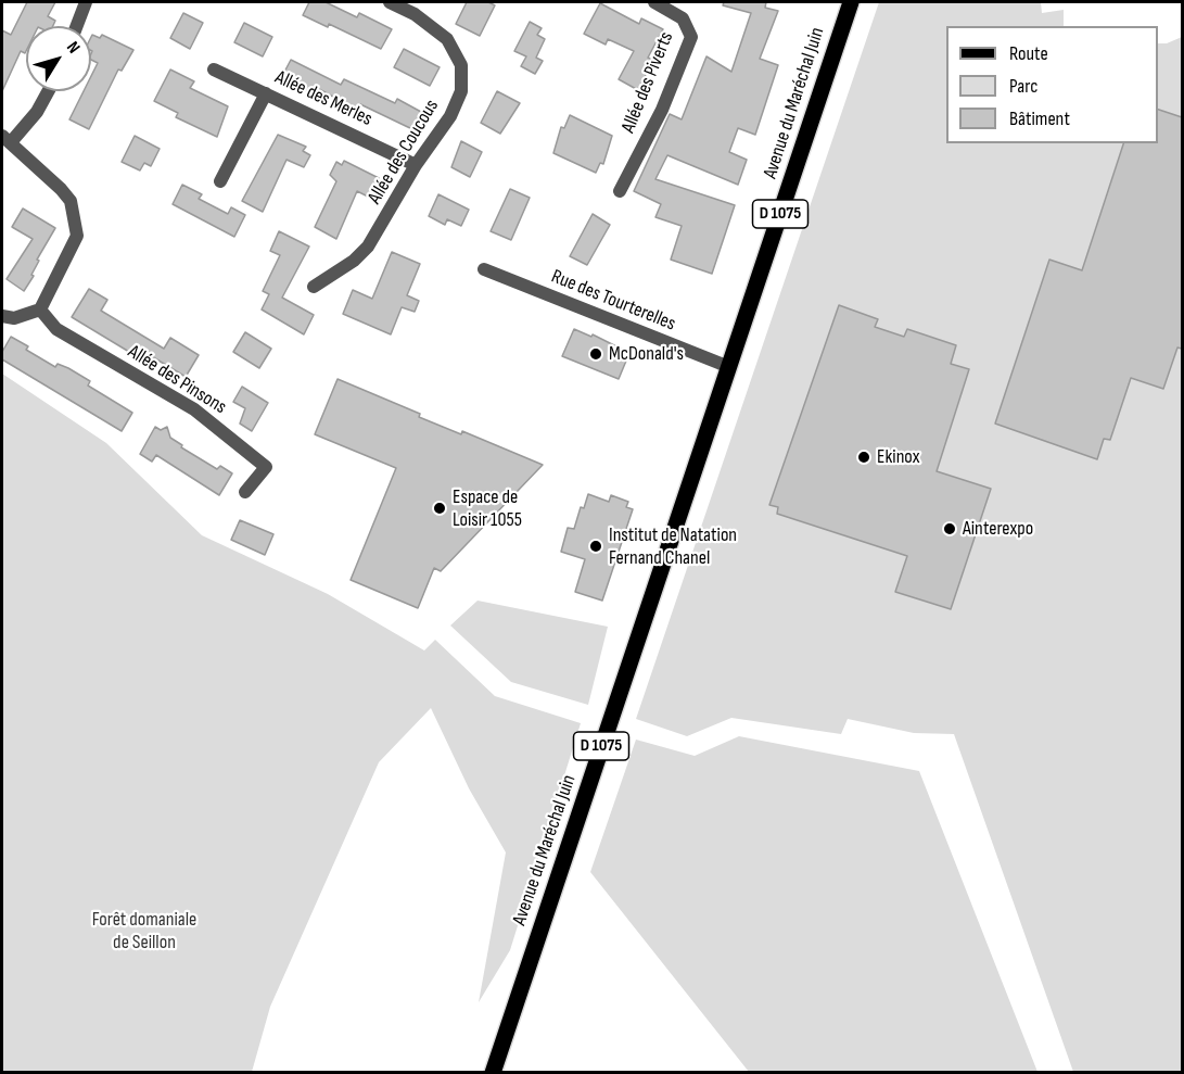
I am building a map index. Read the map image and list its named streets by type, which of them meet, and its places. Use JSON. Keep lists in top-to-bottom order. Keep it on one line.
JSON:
{"streets":{"main road":["Avenue du Maréchal Juin","D 1075"],"street":["Allée des Piverts","Allée des Merles","Allée des Coucous","Rue des Tourterelles","Allée des Pinsons"]},"crossings":[["Allée des Merles","Allée des Coucous"],["Avenue du Maréchal Juin","Rue des Tourterelles"]],"parks":["Forêt domaniale de Seillon"],"places":["McDonald's","Ekinox","Espace de Loisir 1055","Ainterexpo","Institut de Natation Fernand Chanel"],"legend":["Route","Parc","Bâtiment"],"north":"top right"}
